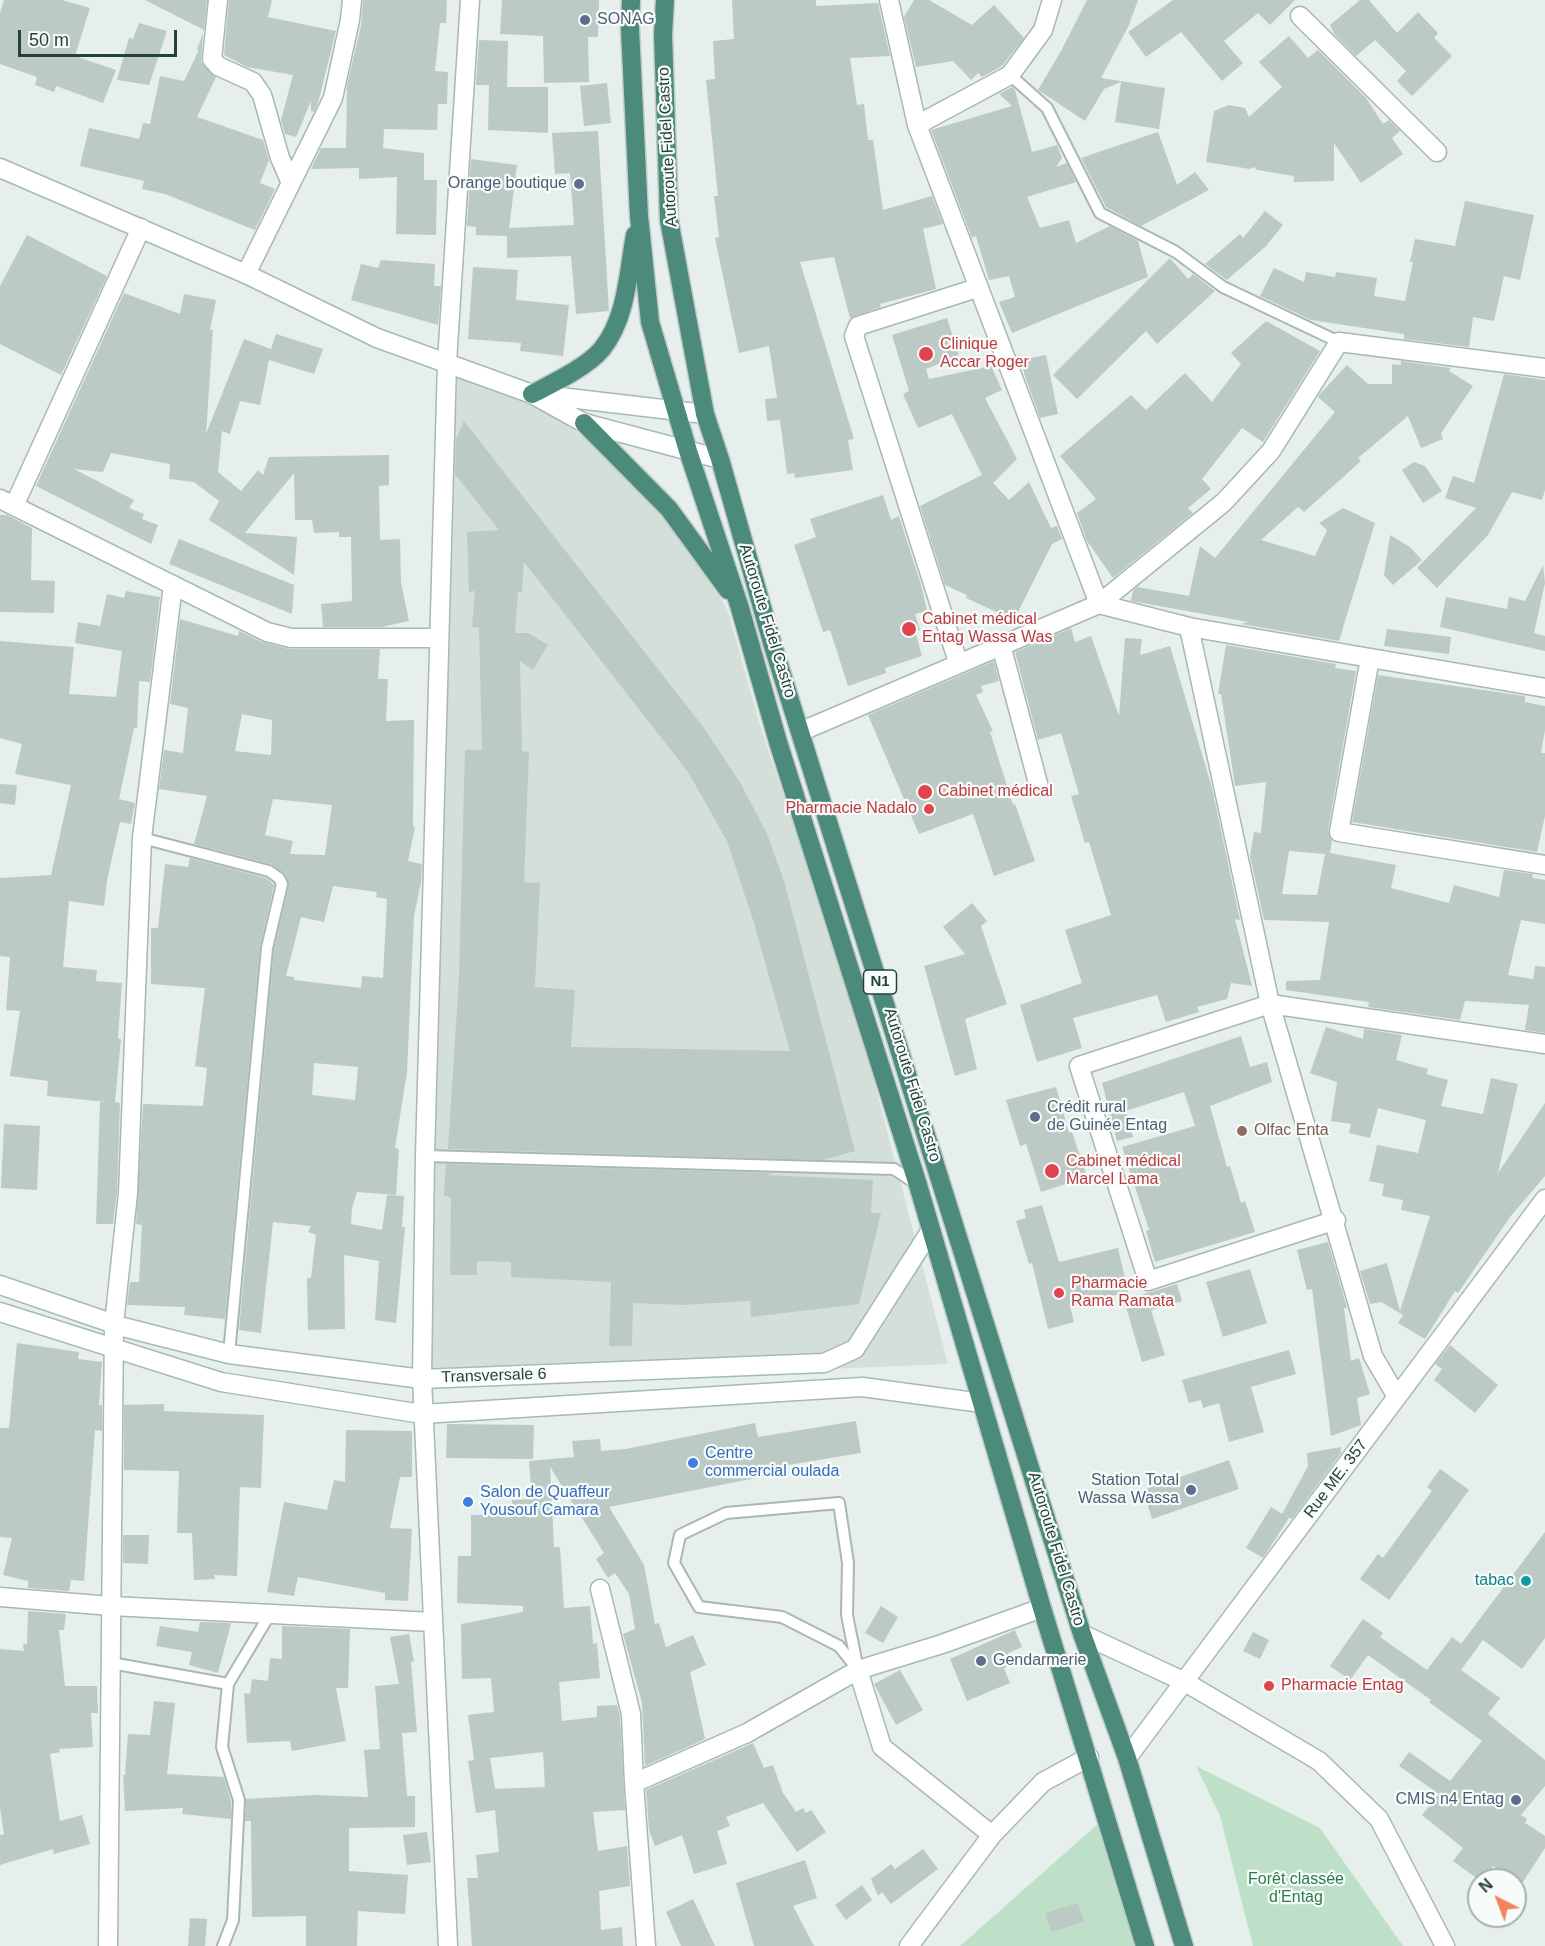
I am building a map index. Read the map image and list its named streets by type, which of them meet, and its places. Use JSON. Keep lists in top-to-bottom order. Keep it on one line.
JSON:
{"streets":{"highway":["Autoroute Fidel Castro","N1"],"street":["Transversale 6","Rue ME. 357"]},"crossings":[["Autoroute Fidel Castro","Transversale 6"],["Autoroute Fidel Castro","Rue ME. 357"]],"parks":["Forêt classée d'Entag"],"places":["SONAG","Orange boutique","Clinique Accar Roger","Cabinet médical Entag Wassa Was","Cabinet médical","Pharmacie Nadalo","Crédit rural de Guinée Entag","Olfac Enta","Cabinet médical Marcel Lama","Pharmacie Rama Ramata","Centre commercial oulada","Station Total Wassa Wassa","Salon de Quaffeur Yousouf Camara","tabac","Gendarmerie","Pharmacie Entag","CMIS n4 Entag"],"scale_bar":"50 m","north":"top left"}
